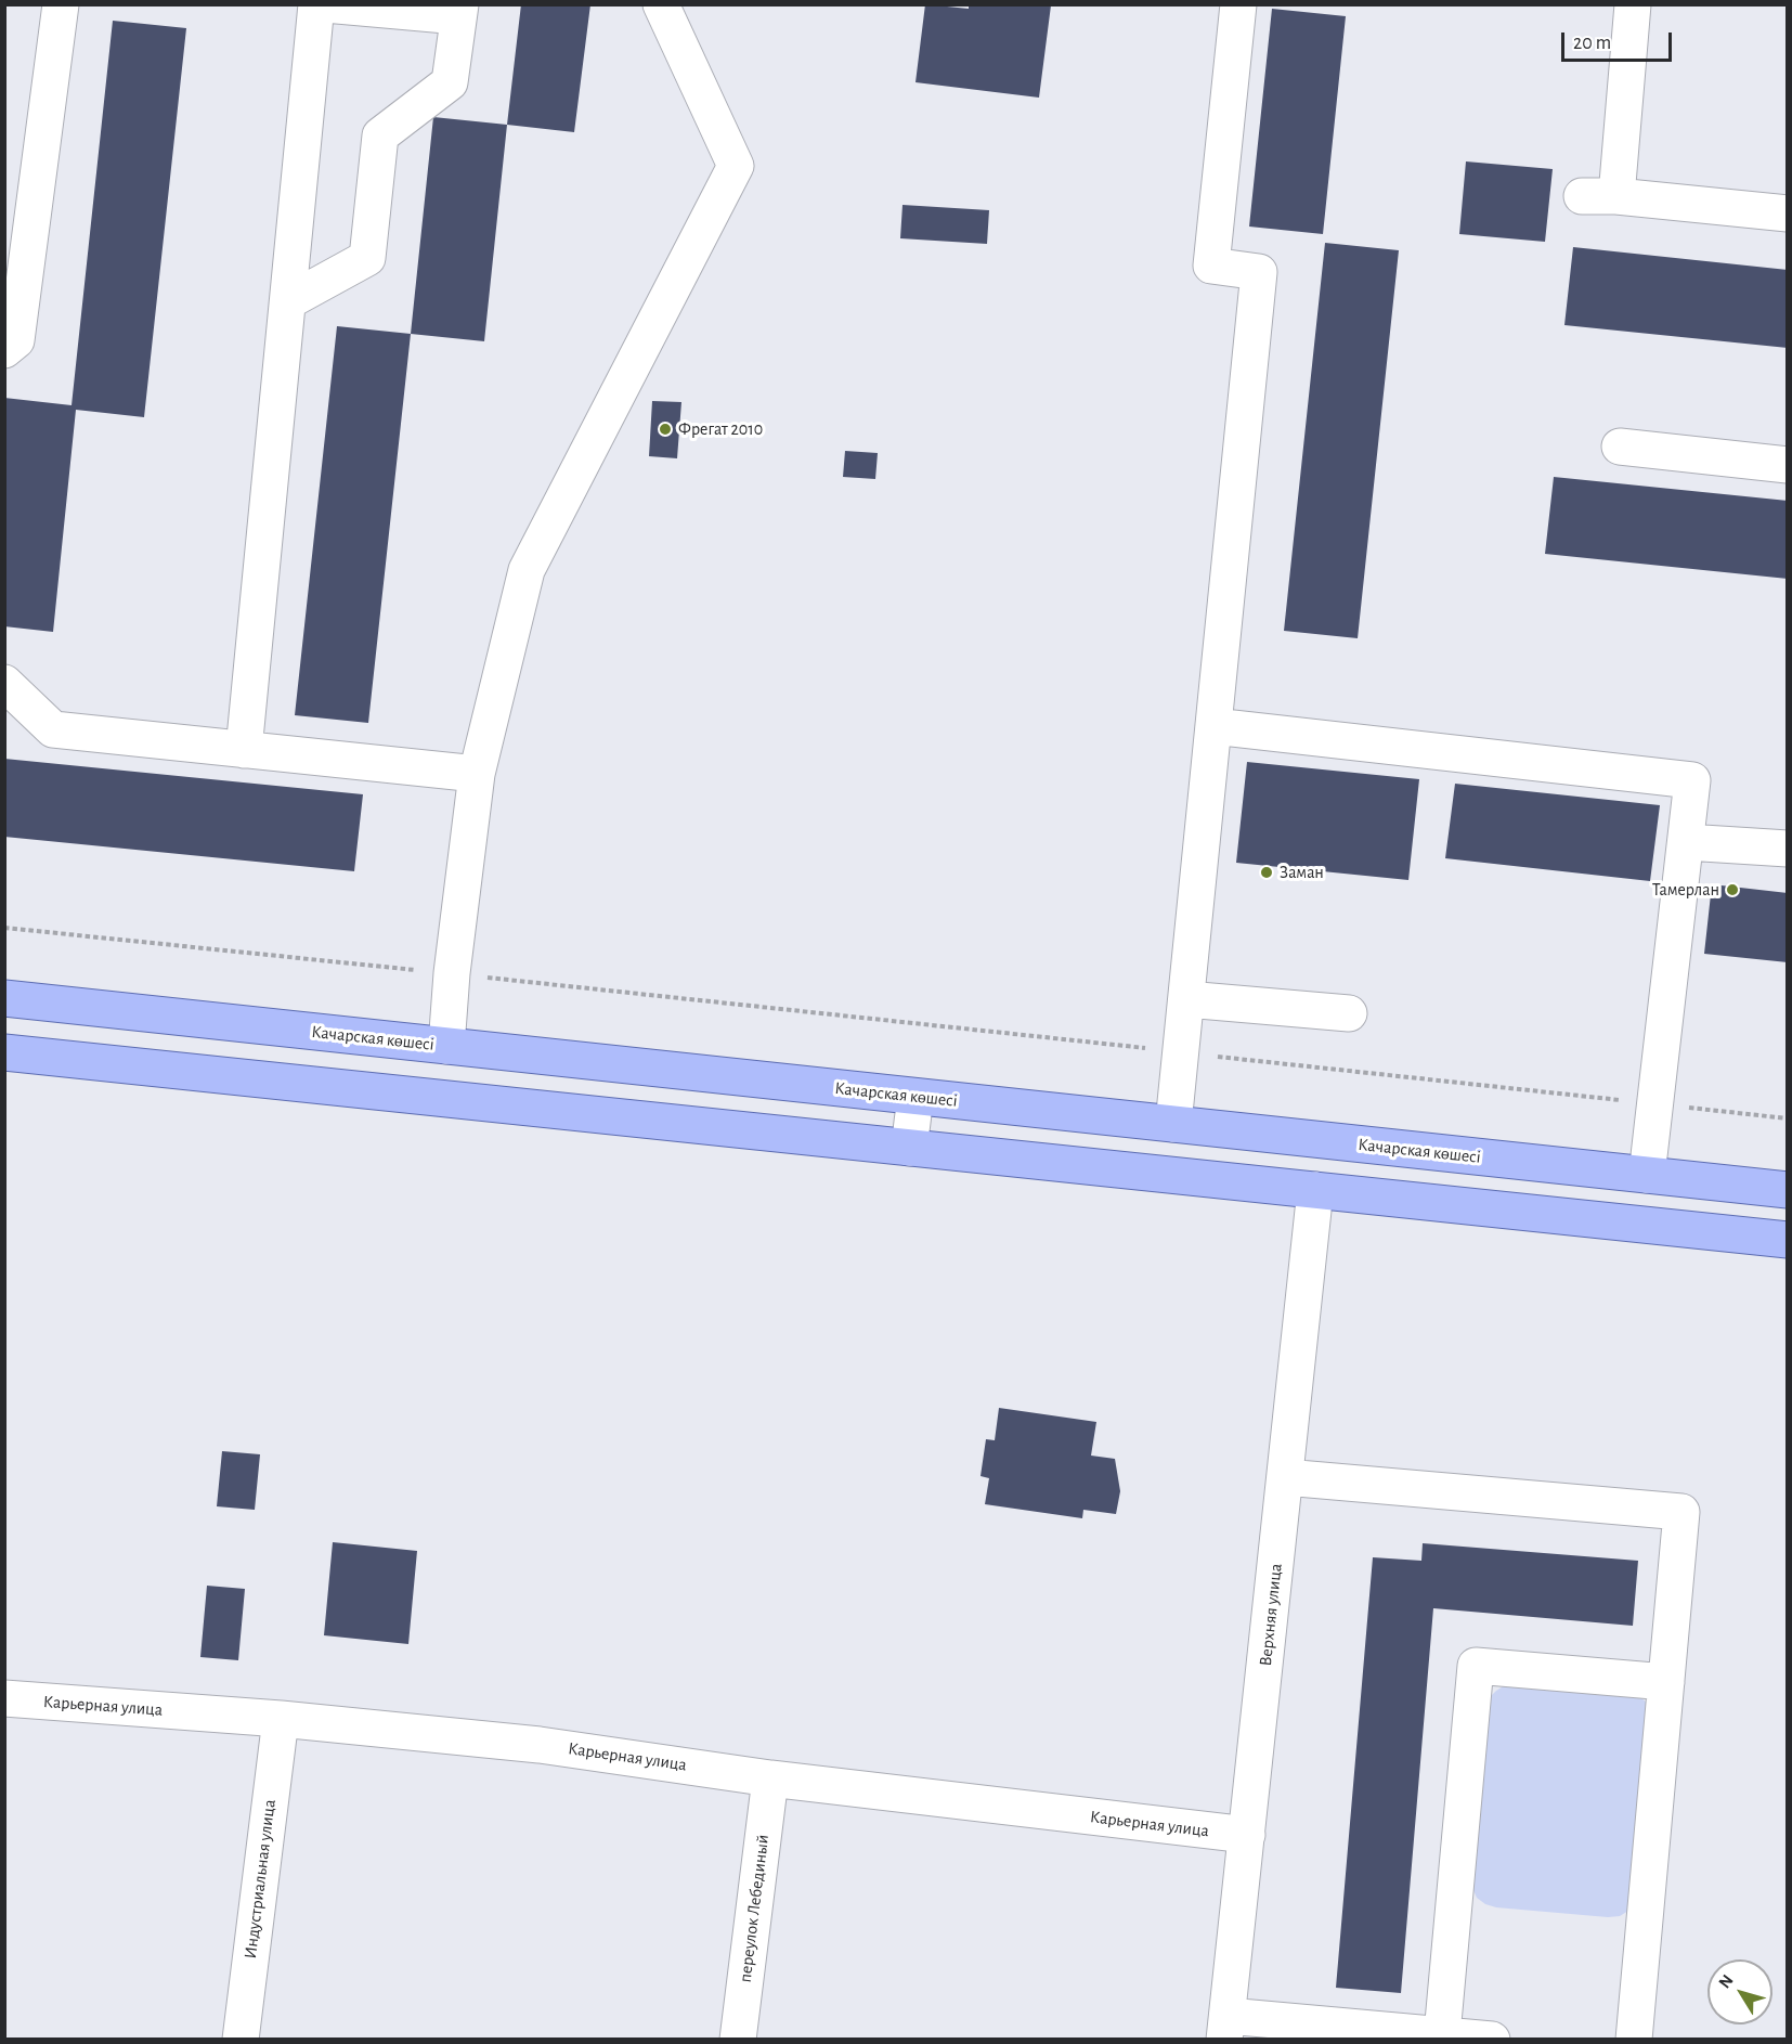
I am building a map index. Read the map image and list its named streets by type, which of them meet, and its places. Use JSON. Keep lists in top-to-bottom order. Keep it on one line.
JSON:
{"streets":{"main road":["Качарская көшесі"],"street":["Верхняя улица","Карьерная улица","Индустриальная улица","переулок Лебединый"]},"crossings":[["Верхняя улица","Карьерная улица"],["Карьерная улица","Индустриальная улица"],["Карьерная улица","переулок Лебединый"]],"places":["Фрегат 2010","Заман","Тамерлан"],"scale_bar":"20 m","north":"top left"}
